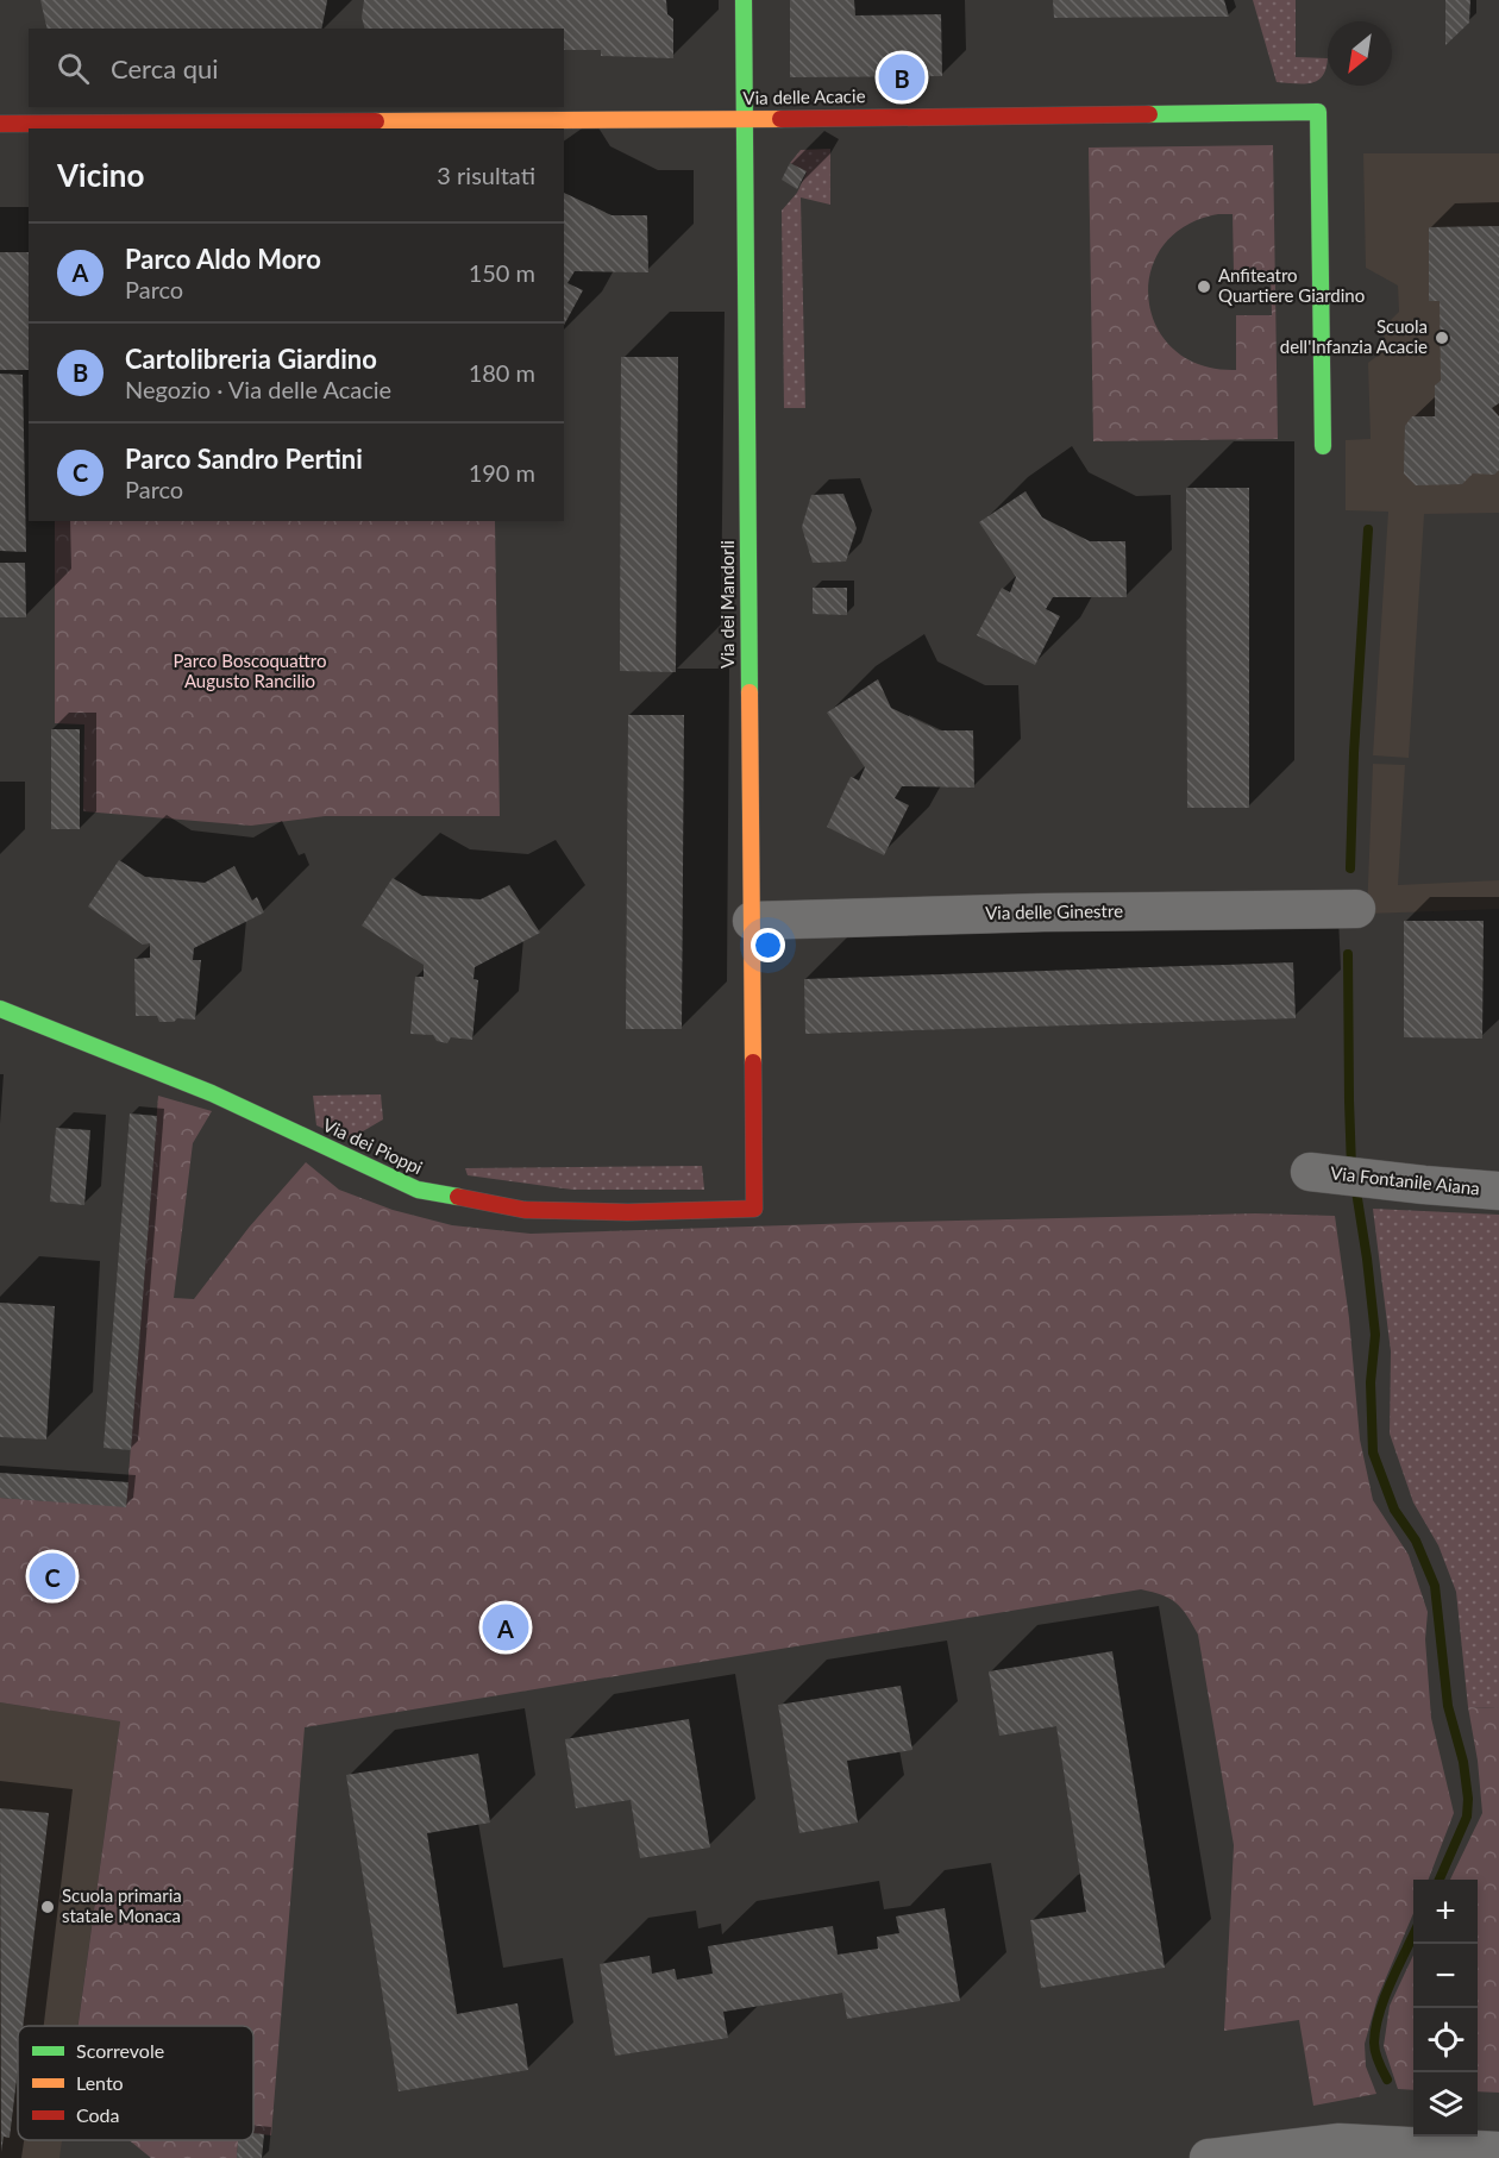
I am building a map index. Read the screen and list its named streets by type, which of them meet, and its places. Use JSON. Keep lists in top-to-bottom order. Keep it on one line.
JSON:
{"streets":{"street":["Via delle Acacie","Via dei Mandorli","Via delle Ginestre","Via dei Pioppi","Via Fontanile Aiana"]},"crossings":[["Via delle Acacie","Via dei Mandorli"],["Via dei Mandorli","Via delle Ginestre"],["Via dei Mandorli","Via dei Pioppi"]],"parks":["Parco Boscoquattro Augusto Rancilio"],"places":["Anfiteatro Quartiere Giardino","Scuola dell'Infanzia Acacie","Scuola primaria statale Monaca"],"legend":["Scorrevole","Lento","Coda"],"north":"bottom left","page":{"search":"Cerca qui","pins":["B","C","A"],"heading":["Vicino","3 risultati"],"list":[{"mark":"A","name":"Parco Aldo Moro","note":"Parco","value":"150 m"},{"mark":"B","name":"Cartolibreria Giardino","note":"Negozio · Via delle Acacie","value":"180 m"},{"mark":"C","name":"Parco Sandro Pertini","note":"Parco","value":"190 m"}],"map_buttons":["+","−"]}}
